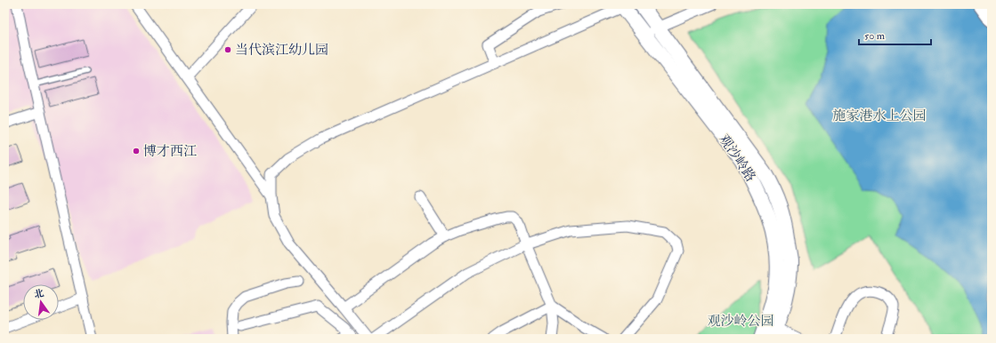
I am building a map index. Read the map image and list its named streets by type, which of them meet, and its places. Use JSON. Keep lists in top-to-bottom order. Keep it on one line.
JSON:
{"streets":{"main road":["观沙岭路"]},"parks":["施家港水上公园","观沙岭公园"],"places":["当代滨江幼儿园","博才西江"],"scale_bar":"50 m","north":"top"}
